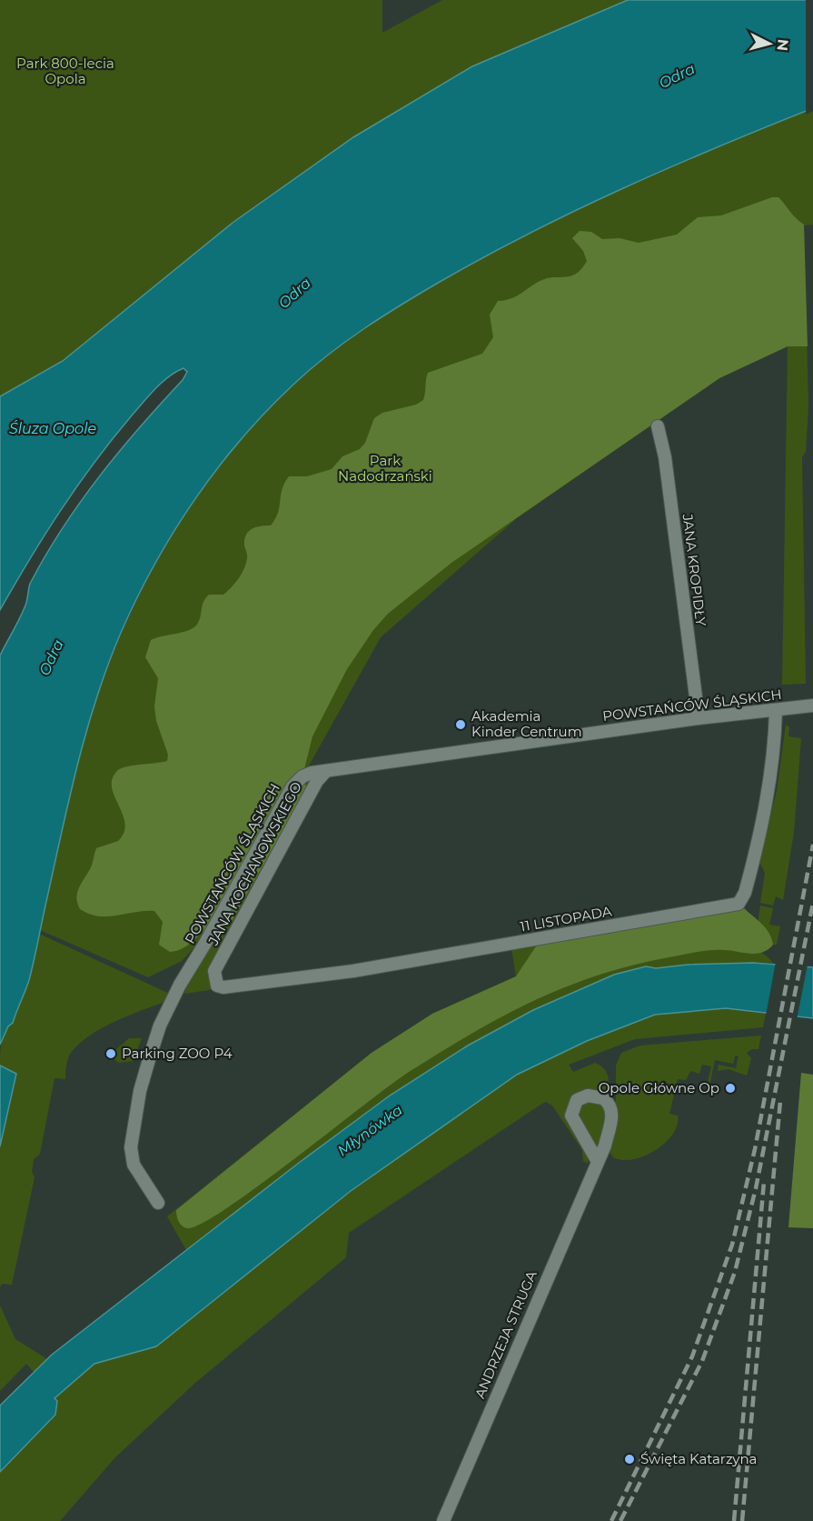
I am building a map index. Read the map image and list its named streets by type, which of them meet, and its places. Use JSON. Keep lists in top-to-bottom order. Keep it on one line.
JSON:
{"streets":{"street":["JANA KROPIDŁY","POWSTAŃCÓW ŚLĄSKICH","JANA KOCHANOWSKIEGO","11 LISTOPADA","ANDRZEJA STRUGA"]},"crossings":[["JANA KROPIDŁY","POWSTAŃCÓW ŚLĄSKICH"],["POWSTAŃCÓW ŚLĄSKICH","JANA KOCHANOWSKIEGO"],["POWSTAŃCÓW ŚLĄSKICH","11 LISTOPADA"],["JANA KOCHANOWSKIEGO","11 LISTOPADA"]],"water":["Odra","Śluza Opole","Młynówka"],"parks":["Park 800-lecia Opola","Park Nadodrzański"],"places":["Akademia Kinder Centrum","Parking ZOO P4","Opole Główne Op","Święta Katarzyna"],"north":"right"}
